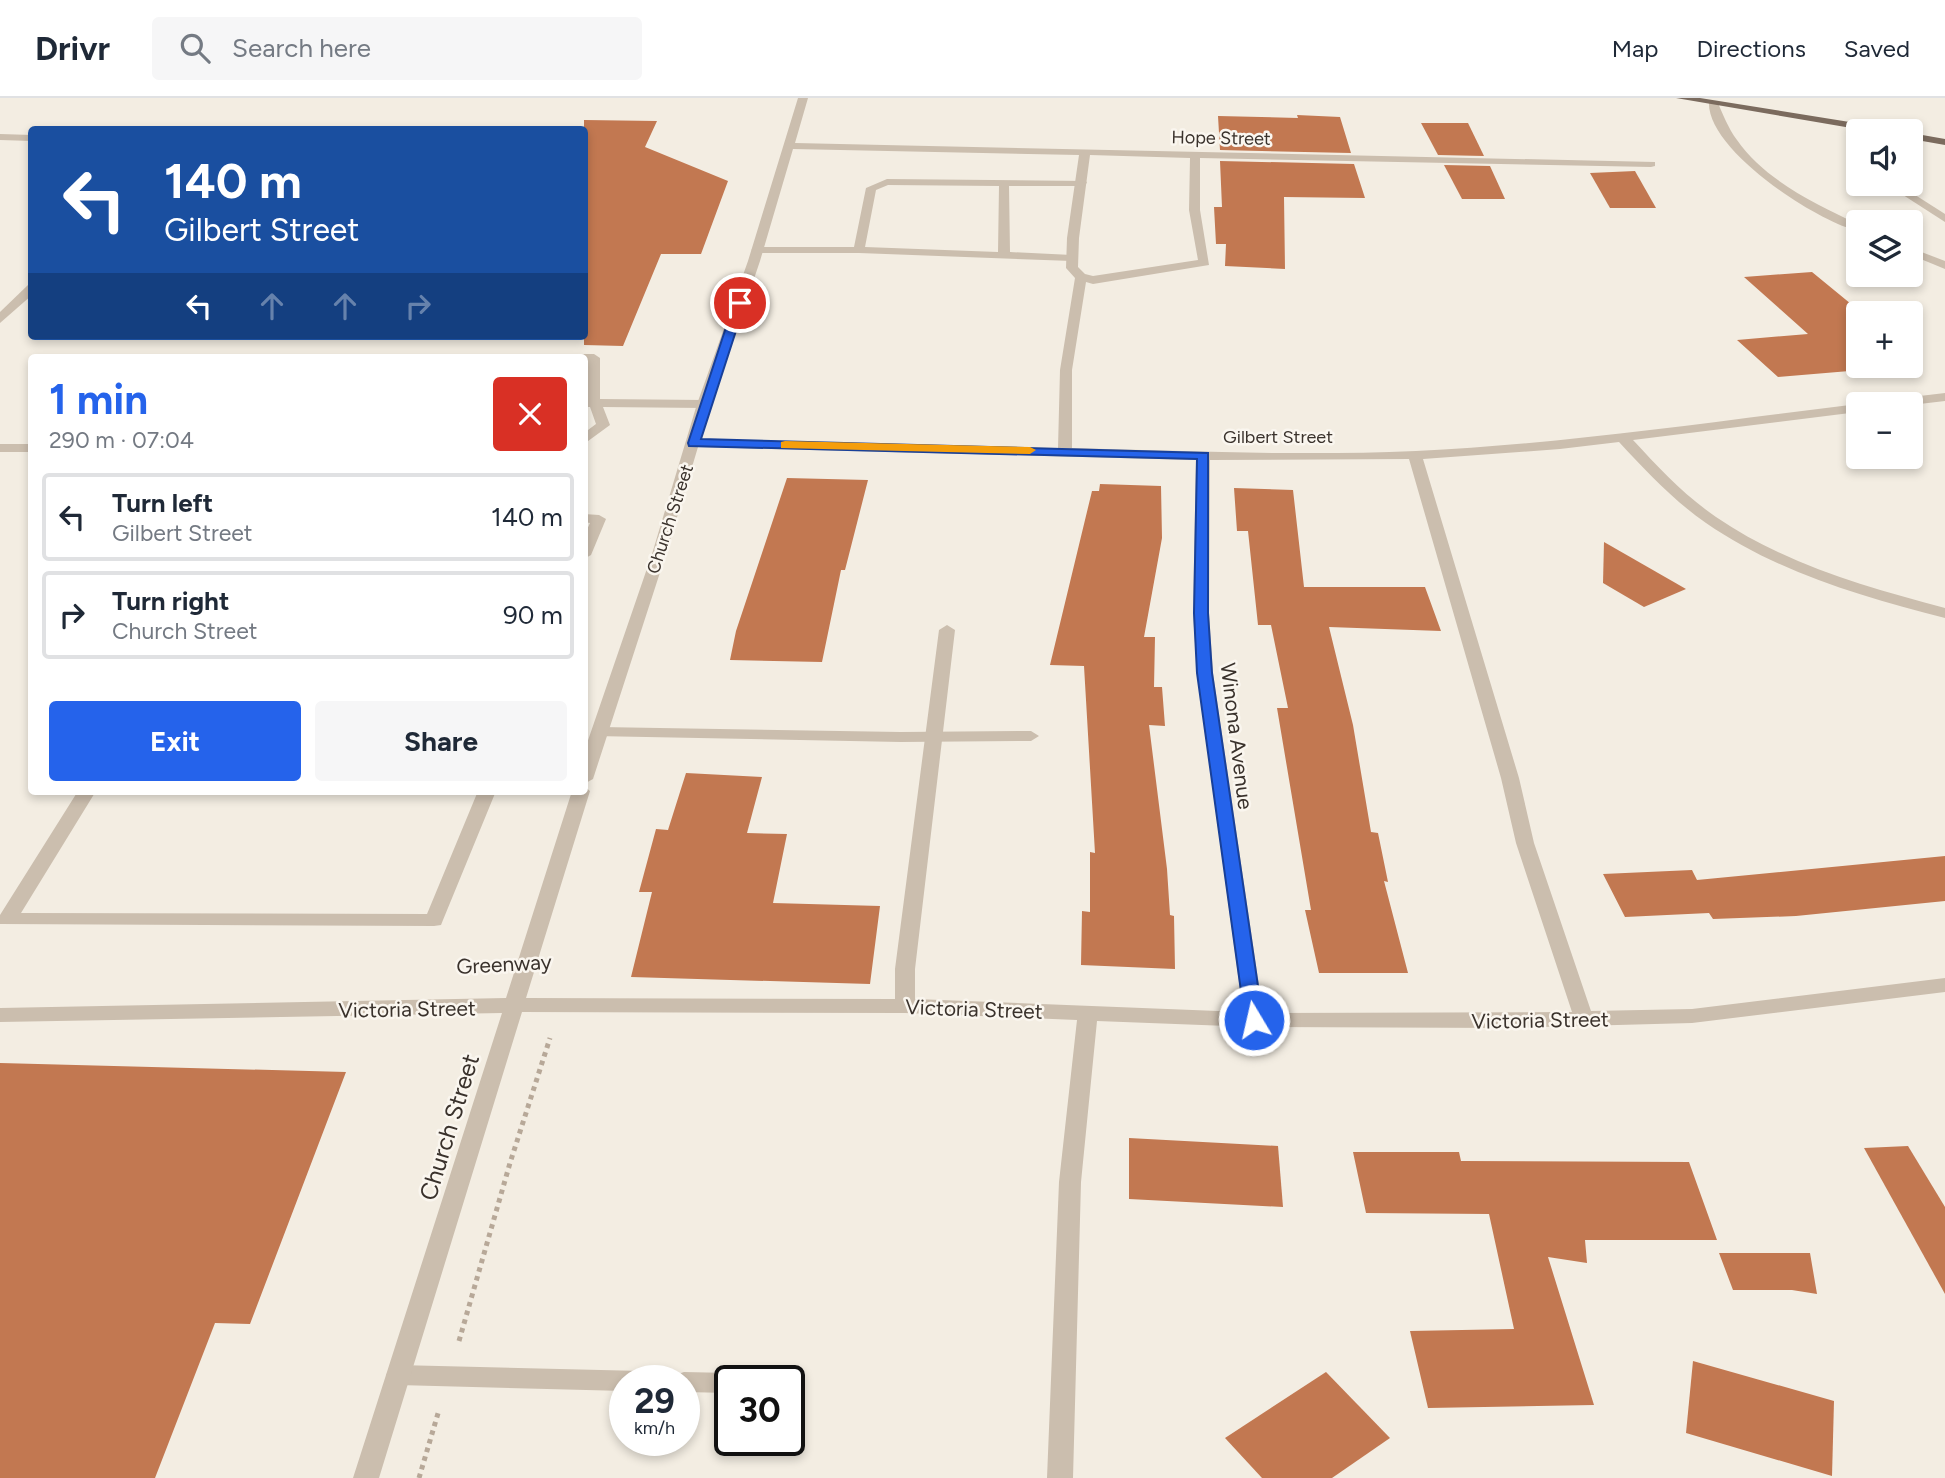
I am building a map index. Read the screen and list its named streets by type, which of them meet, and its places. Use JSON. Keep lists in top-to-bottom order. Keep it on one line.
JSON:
{"streets":{"street":["Hope Street","Gilbert Street","Church Street","Winona Avenue","Victoria Street"]},"crossings":[["Hope Street","Church Street"],["Gilbert Street","Church Street"],["Gilbert Street","Winona Avenue"],["Church Street","Victoria Street"],["Winona Avenue","Victoria Street"]],"page":{"header":"Drivr","search":"Search here","nav":["Map","Directions","Saved"],"map_buttons":["+","−"],"turn":["140 m","Gilbert Street"],"heading":["1 min","290 m · 07:04"],"list":[{"name":"Turn left","note":"Gilbert Street","value":"140 m"},{"name":"Turn right","note":"Church Street","value":"90 m"}],"buttons":["Exit","Share"],"speed":"29 km/h","limit":"30"}}
